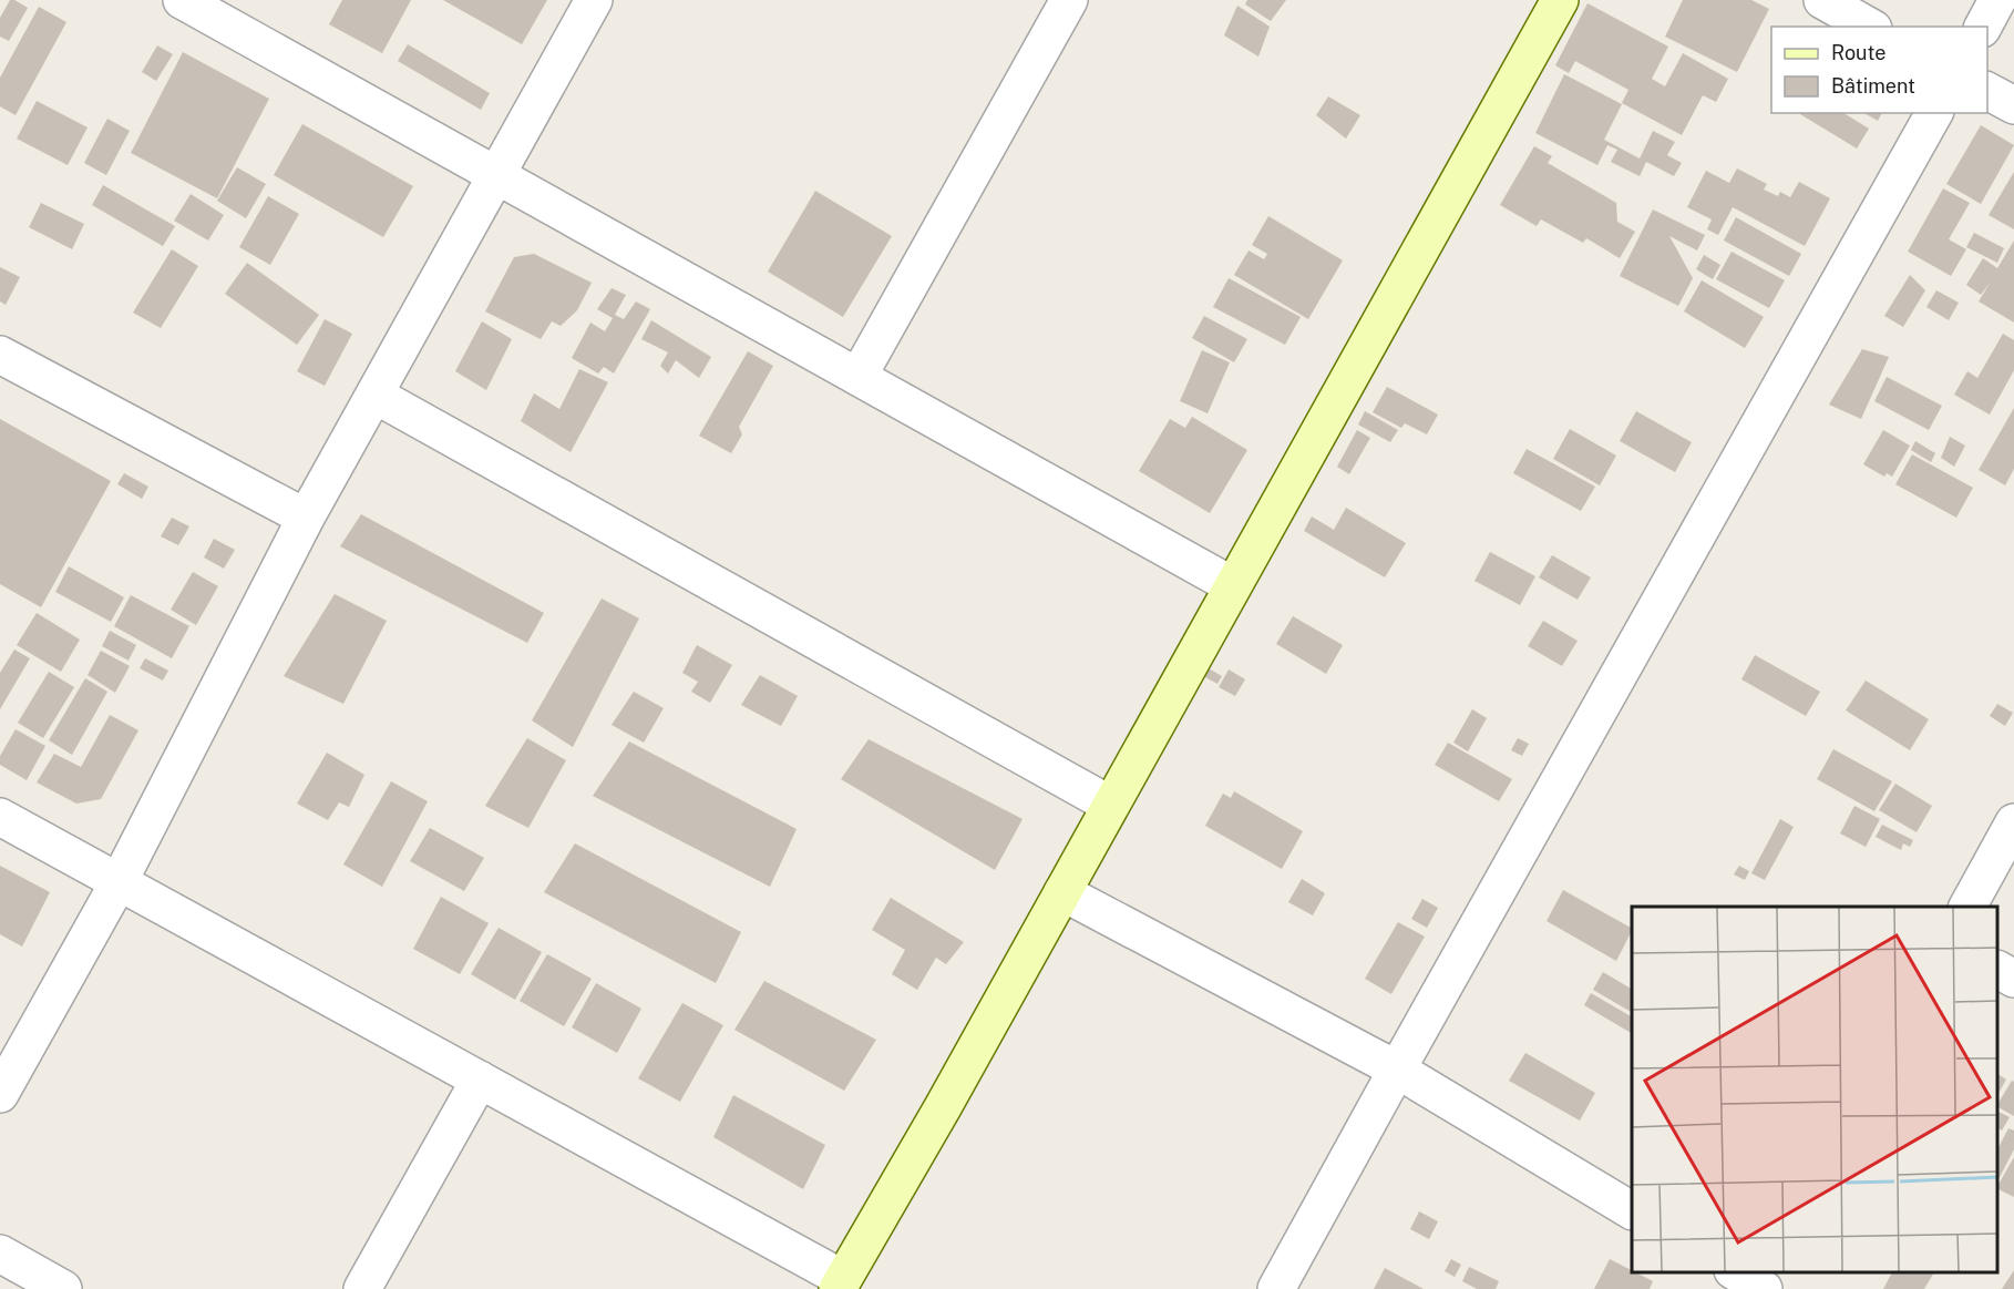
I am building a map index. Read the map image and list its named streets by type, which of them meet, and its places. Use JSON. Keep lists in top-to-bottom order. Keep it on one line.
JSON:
{"legend":["Route","Bâtiment"]}
